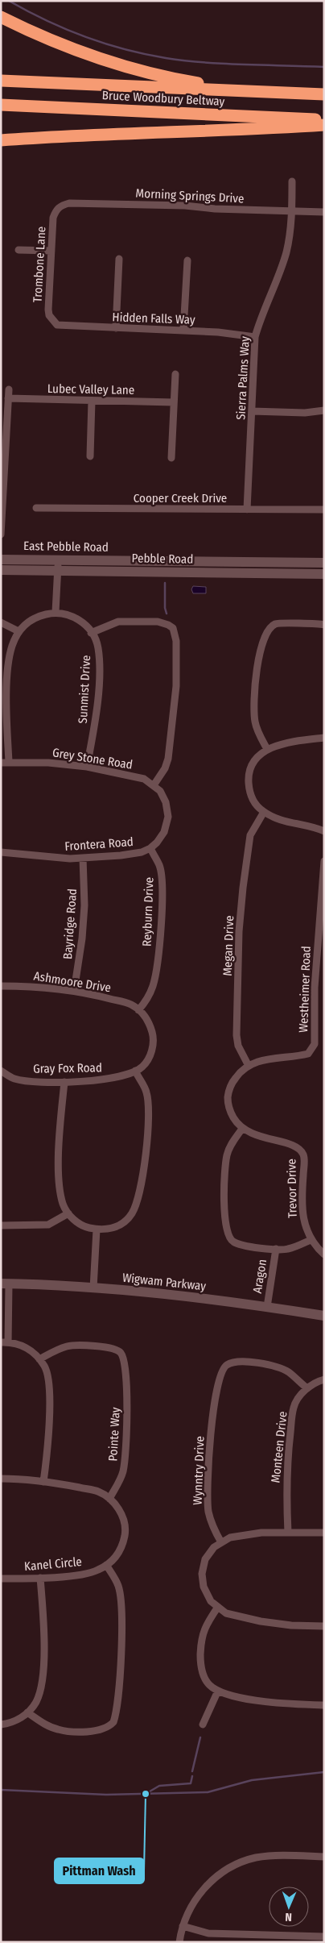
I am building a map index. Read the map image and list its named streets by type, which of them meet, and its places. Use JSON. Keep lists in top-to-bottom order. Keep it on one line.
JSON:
{"streets":{"highway":["Bruce Woodbury Beltway"],"main road":["East Pebble Road","Pebble Road","Wigwam Parkway"],"street":["Morning Springs Drive","Trombone Lane","Hidden Falls Way","Sierra Palms Way","Lubec Valley Lane","Cooper Creek Drive","Sunmist Drive","Grey Stone Road","Frontera Road","Reyburn Drive","Bayridge Road","Megan Drive","Ashmoore Drive","Westheimer Road","Gray Fox Road","Trevor Drive","Aragon","Pointe Way","Monteen Drive","Wynntry Drive","Kanel Circle"]},"crossings":[["Morning Springs Drive","Trombone Lane"],["Morning Springs Drive","Sierra Palms Way"],["Trombone Lane","Hidden Falls Way"],["Hidden Falls Way","Sierra Palms Way"],["Sierra Palms Way","Cooper Creek Drive"],["Sunmist Drive","Grey Stone Road"],["Frontera Road","Reyburn Drive"],["Frontera Road","Bayridge Road"],["Reyburn Drive","Ashmoore Drive"],["Bayridge Road","Ashmoore Drive"],["Megan Drive","Westheimer Road"],["Aragon","Wigwam Parkway"],["Monteen Drive","Wynntry Drive"]],"places":["Pittman Wash"],"north":"bottom"}
